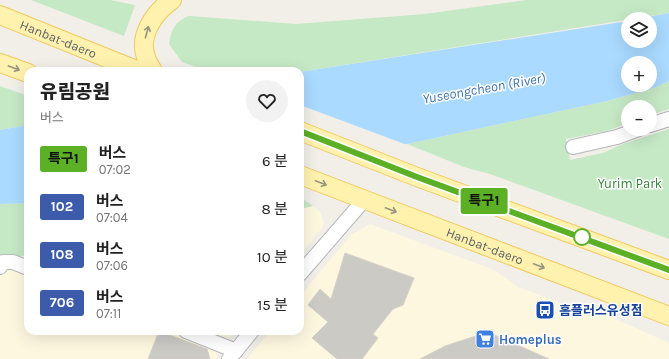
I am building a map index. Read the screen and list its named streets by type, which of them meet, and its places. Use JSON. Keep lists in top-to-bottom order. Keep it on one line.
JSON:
{"streets":{"main road":["Hanbat-daero"]},"water":["Yuseongcheon (River)"],"parks":["Yurim Park"],"places":{"bus stop":["홈플러스유성점"],"supermarket":["Homeplus"]},"lines":["bus line 특구1"],"page":{"on_map":"특구1","map_buttons":["+","−"],"heading":["유림공원","버스"],"list":[{"mark":"특구1","name":"버스","note":"07:02","value":"6 분"},{"mark":"102","name":"버스","note":"07:04","value":"8 분"},{"mark":"108","name":"버스","note":"07:06","value":"10 분"},{"mark":"706","name":"버스","note":"07:11","value":"15 분"}]}}
